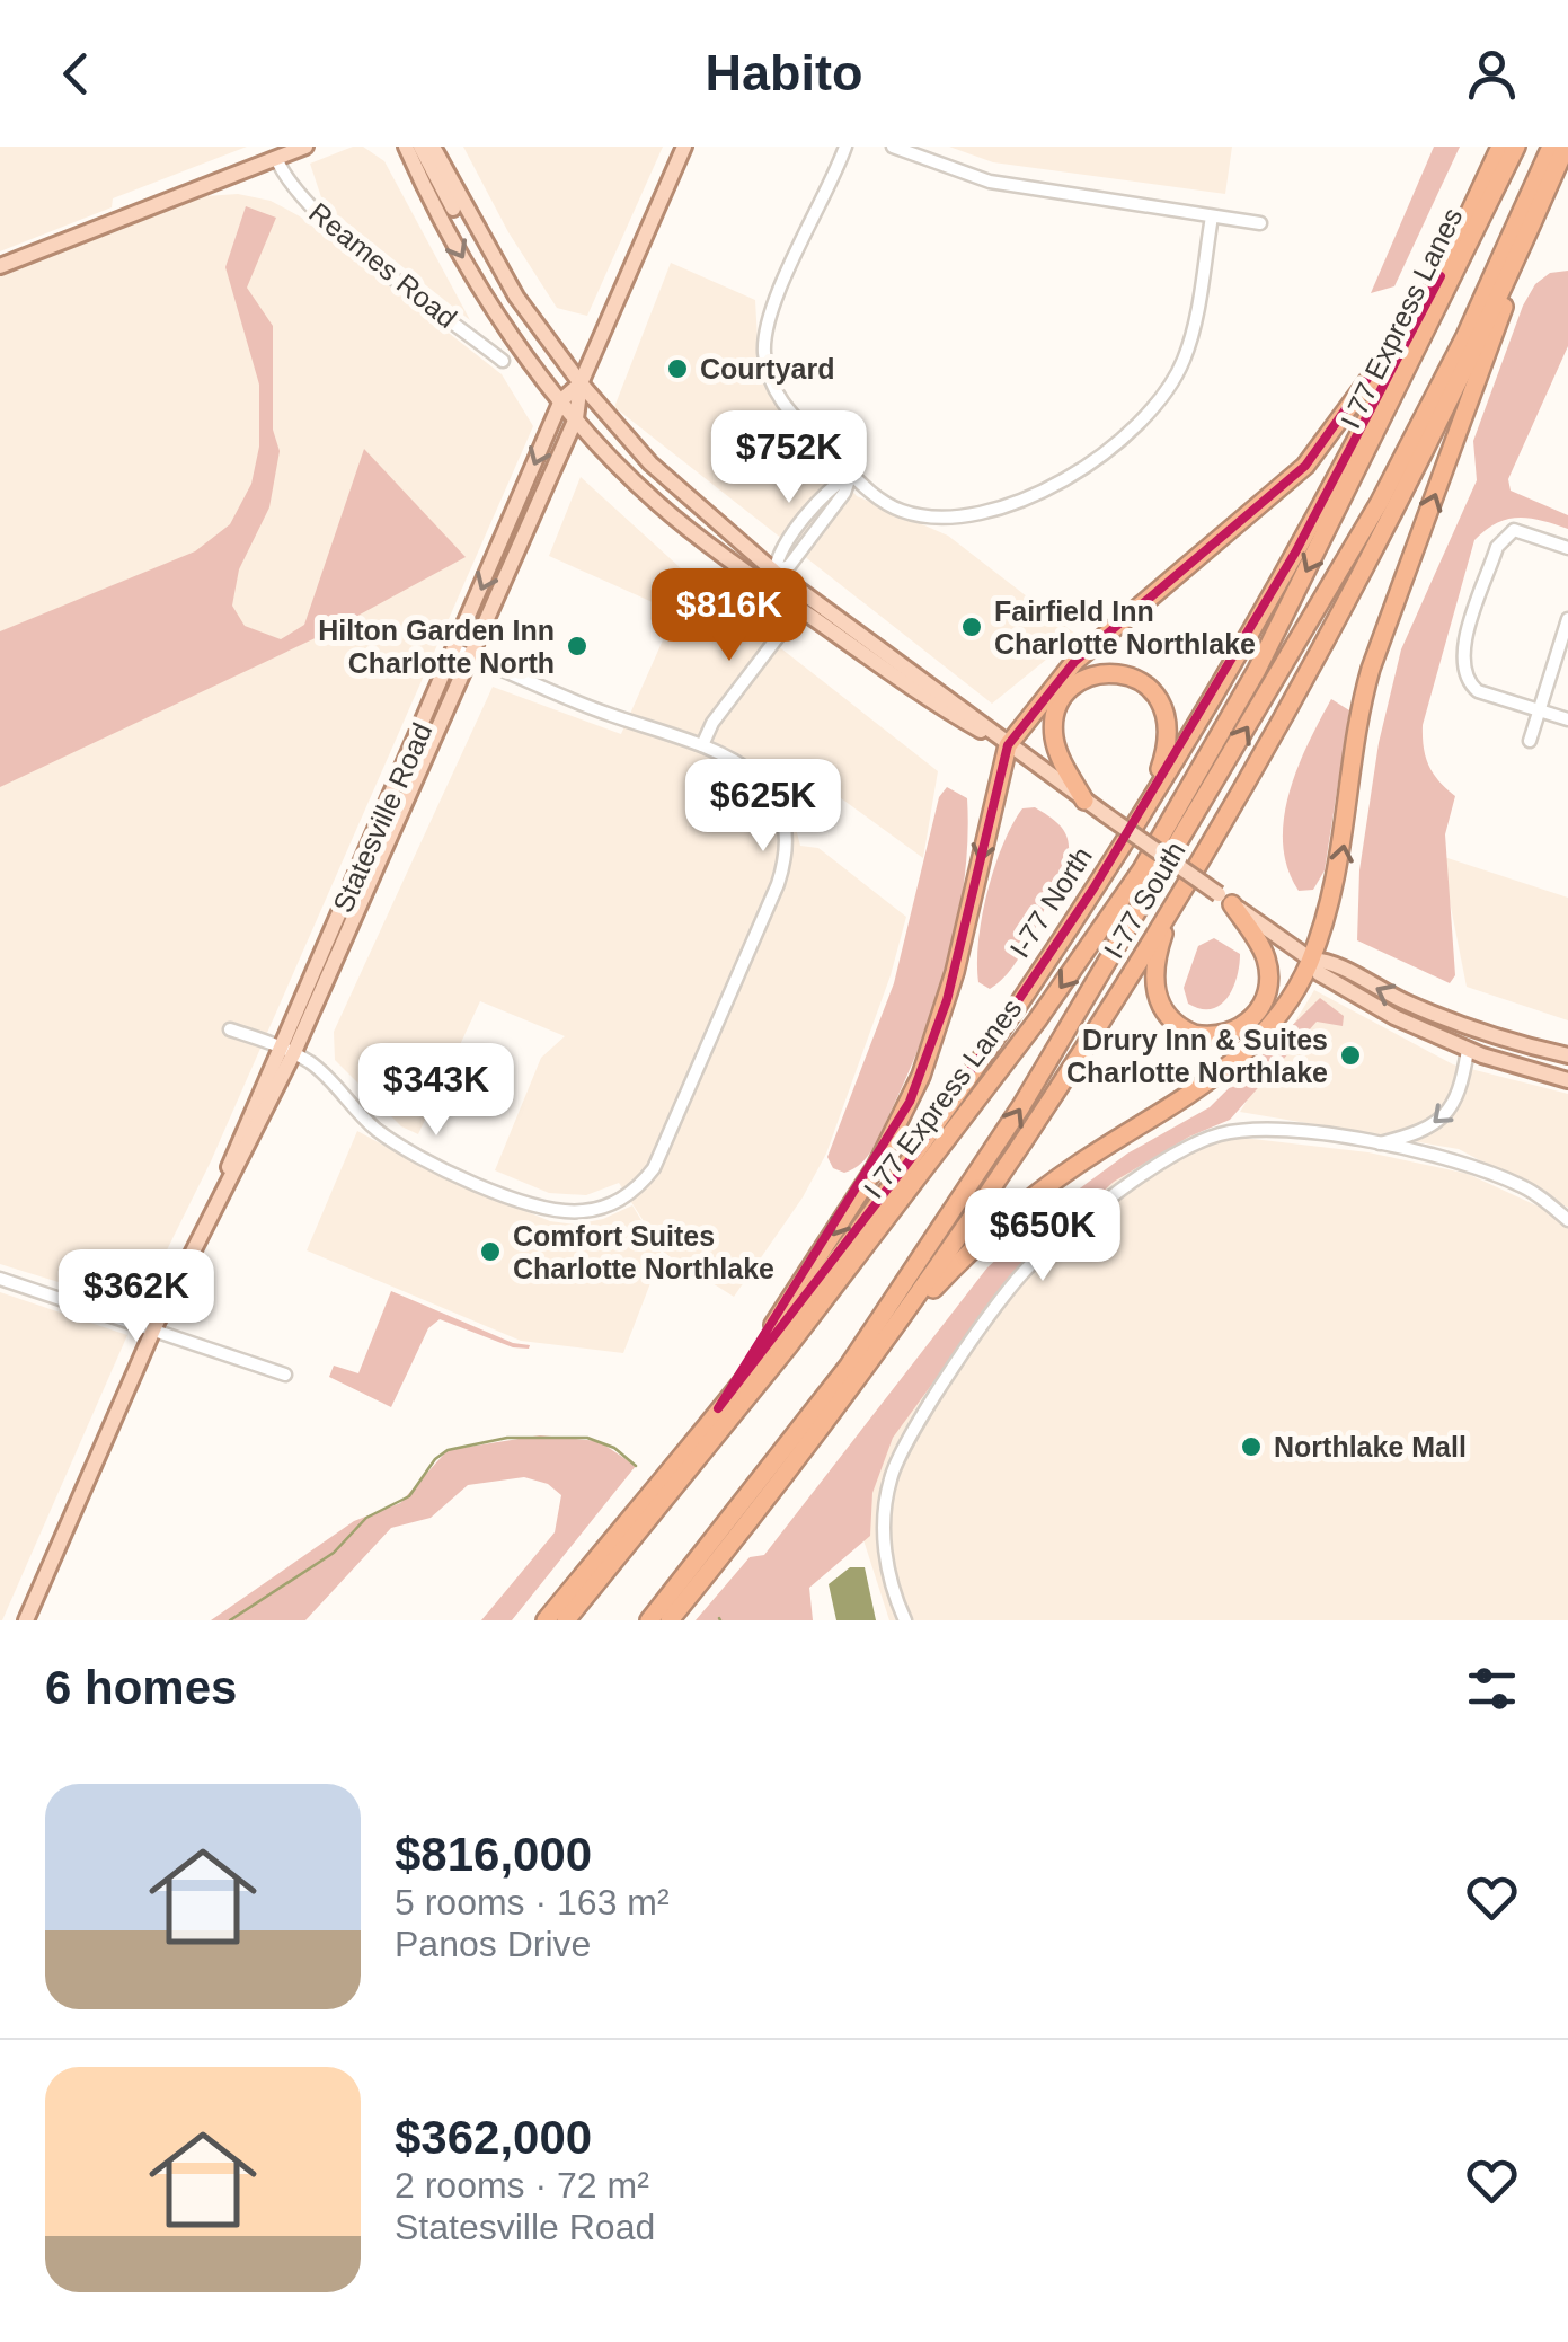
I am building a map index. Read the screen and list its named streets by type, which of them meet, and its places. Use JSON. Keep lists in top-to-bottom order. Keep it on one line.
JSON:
{"streets":{"highway":["I 77 Express Lanes","I-77 South","I-77 North"],"main road":["Statesville Road"],"street":["Reames Road"]},"places":["Courtyard","Fairfield Inn Charlotte Northlake","Hilton Garden Inn Charlotte North","Drury Inn & Suites Charlotte Northlake","Comfort Suites Charlotte Northlake","Northlake Mall"],"page":{"header":"Habito","price":["$752K","$816K","$625K","$343K","$650K","$362K"],"heading":"6 homes","list":[{"name":"$816,000","note":"5 rooms · 163 m² · Panos Drive"},{"name":"$362,000","note":"2 rooms · 72 m² · Statesville Road"}]}}
